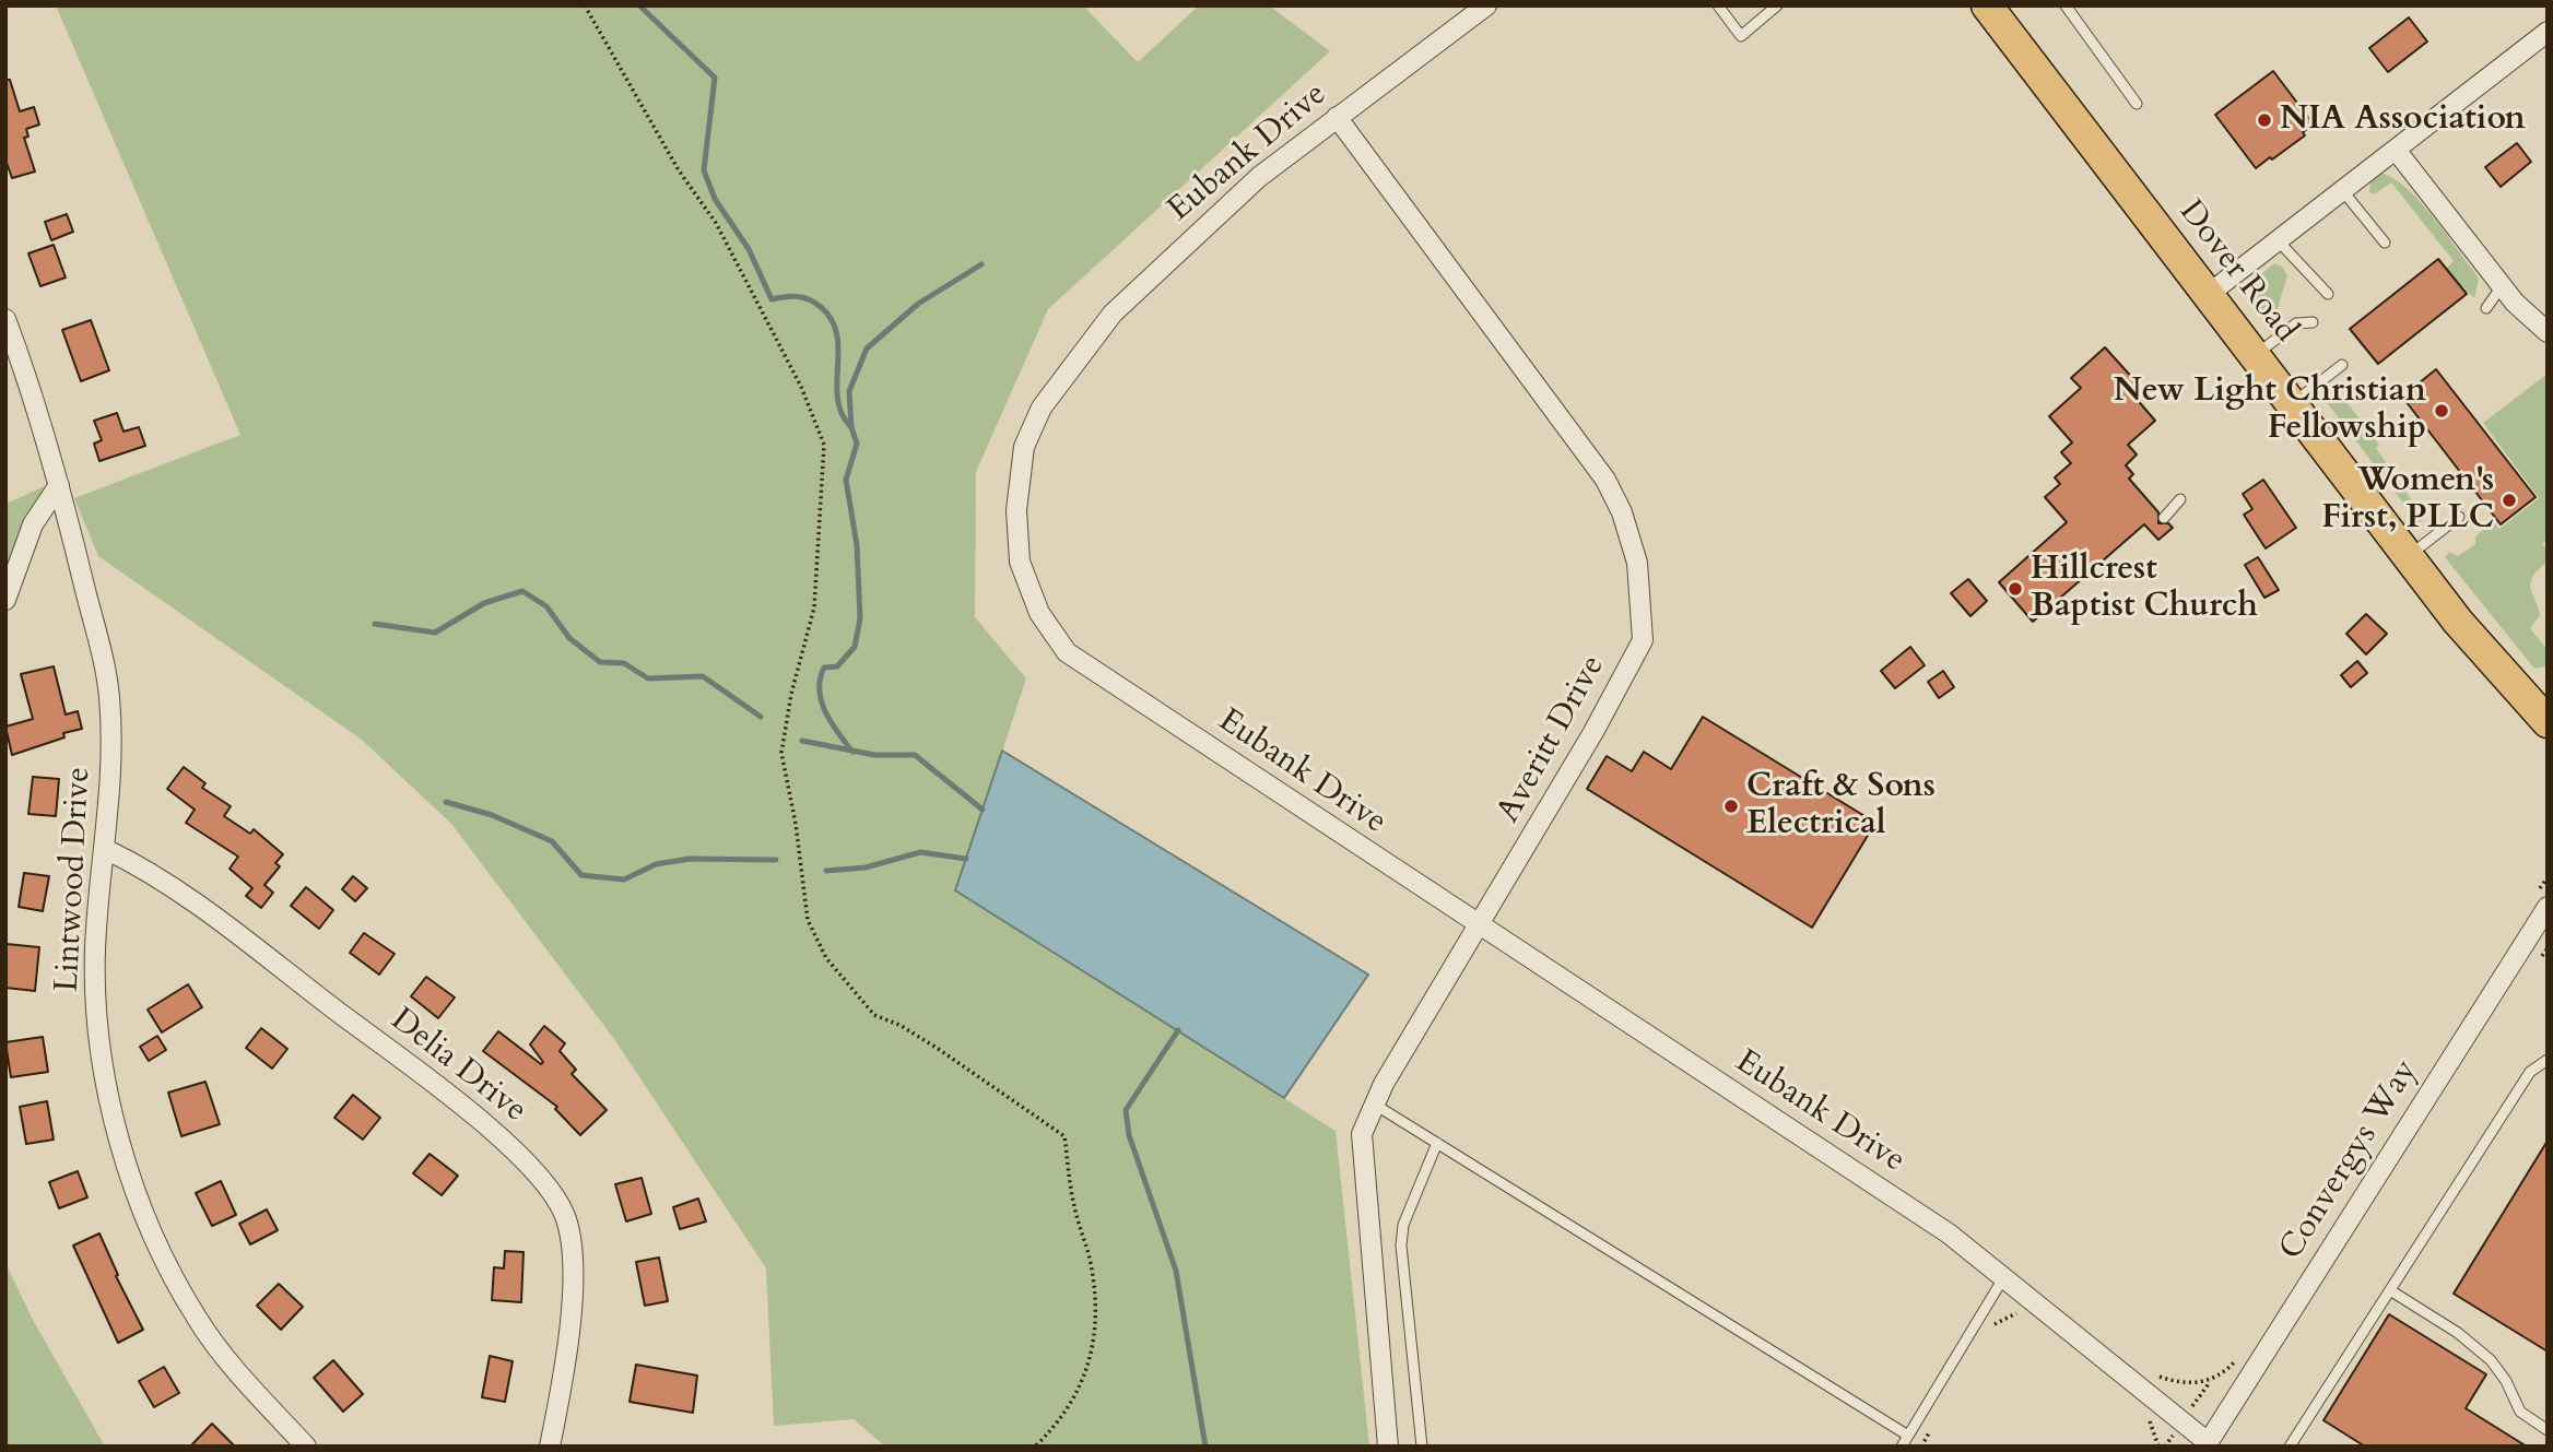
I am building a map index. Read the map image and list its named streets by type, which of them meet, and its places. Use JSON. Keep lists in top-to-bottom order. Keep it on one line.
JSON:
{"streets":{"main road":["Dover Road"],"street":["Eubank Drive","Averitt Drive","Lintwood Drive","Delia Drive","Convergys Way"]},"crossings":[["Eubank Drive","Averitt Drive"],["Eubank Drive","Convergys Way"],["Lintwood Drive","Delia Drive"]],"places":["NIA Association","New Light Christian Fellowship","Women's First, PLLC","Hillcrest Baptist Church","Craft & Sons Electrical"]}
